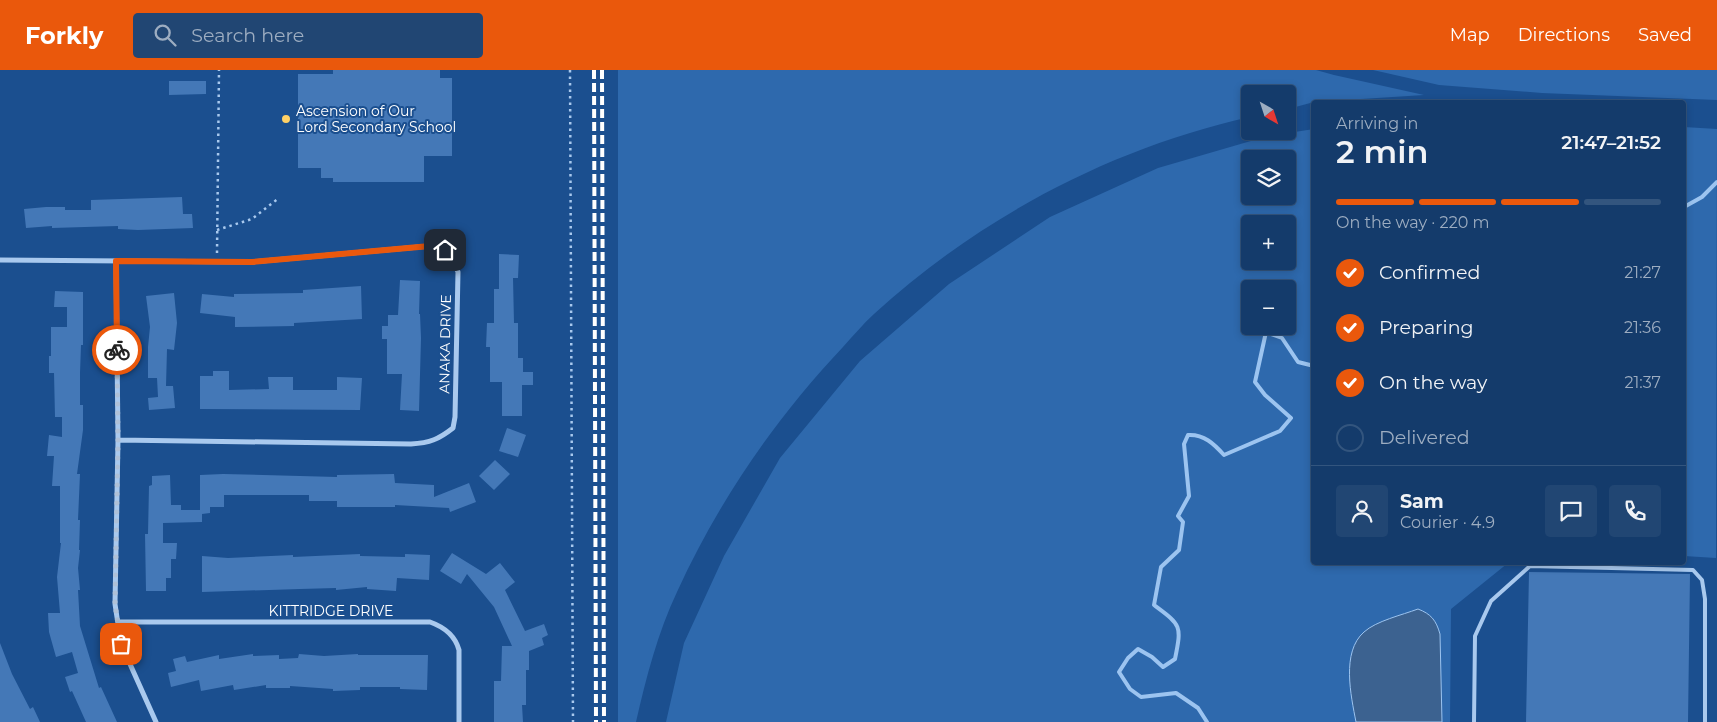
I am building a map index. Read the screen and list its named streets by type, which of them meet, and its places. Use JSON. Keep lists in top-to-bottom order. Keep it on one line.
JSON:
{"streets":{"street":["ANAKA DRIVE","KITTRIDGE DRIVE"]},"places":["Ascension of Our Lord Secondary School"],"north":"bottom right","page":{"header":"Forkly","search":"Search here","nav":["Map","Directions","Saved"],"map_buttons":["+","−"],"heading":["2 min","Arriving in","21:47–21:52"],"panel":["Sam","Courier · 4.9"],"bar":"On the way · 220 m","list":[["Confirmed","21:27"],["Preparing","21:36"],["On the way","21:37"],"Delivered"]}}
